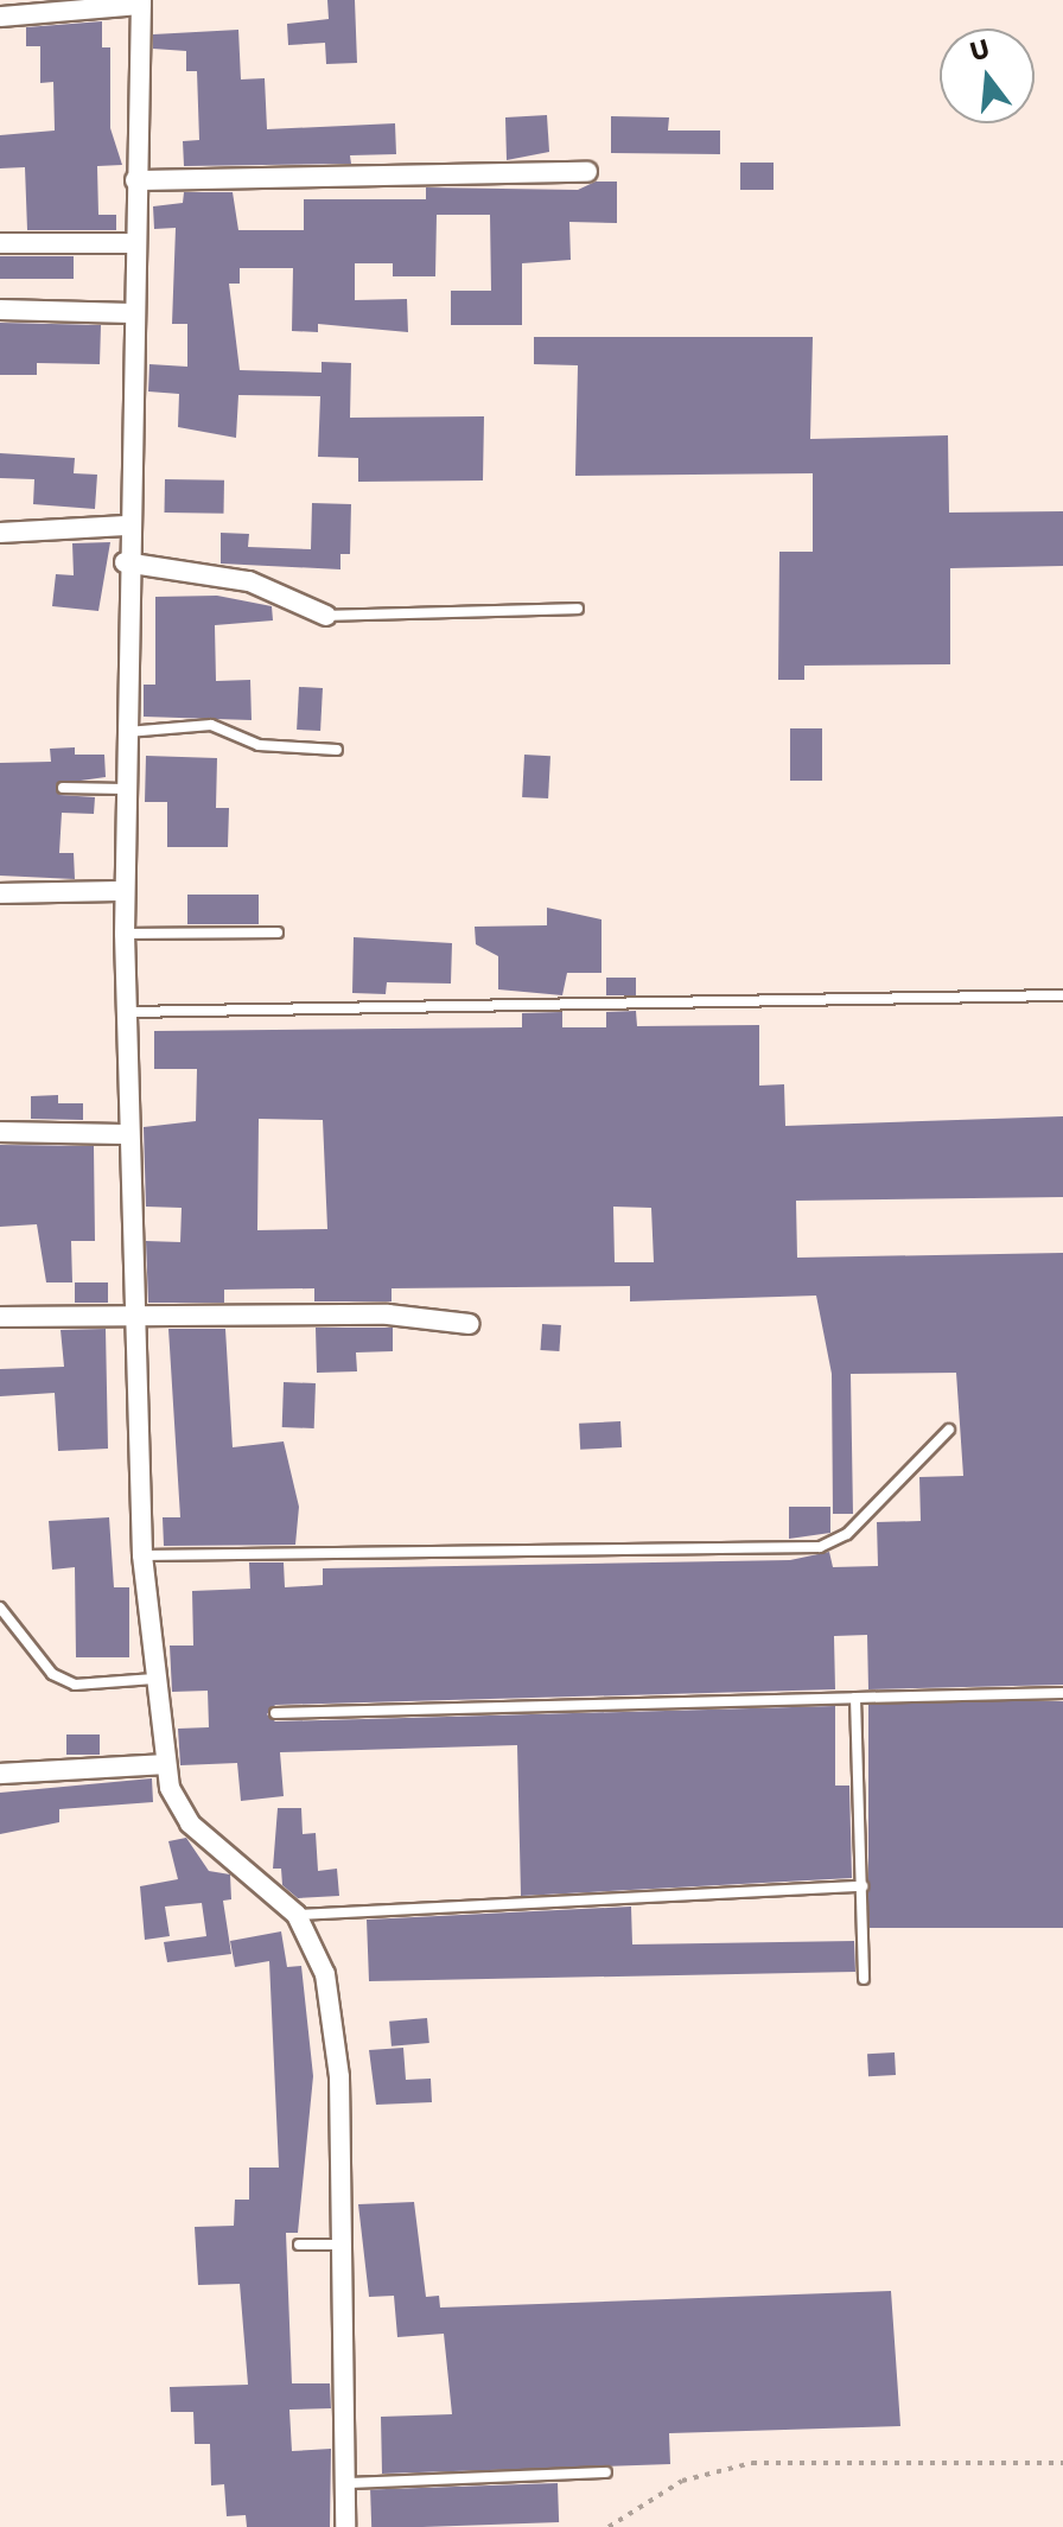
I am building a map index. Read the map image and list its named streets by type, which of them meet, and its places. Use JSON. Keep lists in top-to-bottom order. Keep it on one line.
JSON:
{"north":"top"}
